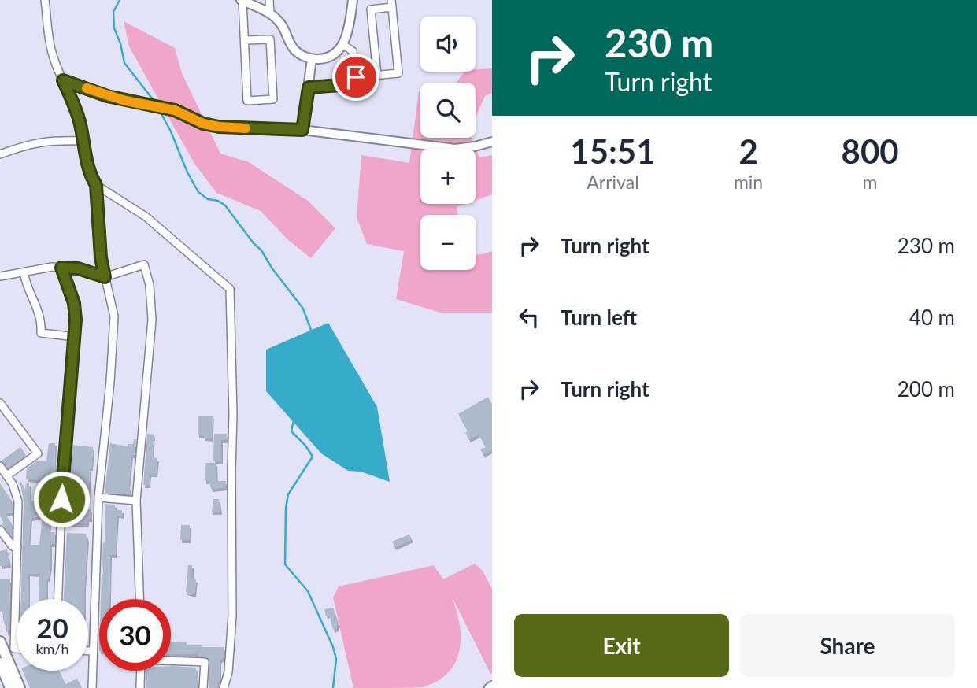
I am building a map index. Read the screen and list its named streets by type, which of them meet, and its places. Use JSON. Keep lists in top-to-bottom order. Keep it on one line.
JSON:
{"page":{"turn":["230 m","Turn right"],"map_buttons":["+","−"],"eta":["15:51","Arrival","2","min","800","m"],"list":[{"name":"Turn right","value":"230 m"},{"name":"Turn left","value":"40 m"},{"name":"Turn right","value":"200 m"}],"speed":"20 km/h","limit":"30","buttons":["Exit","Share"]}}
